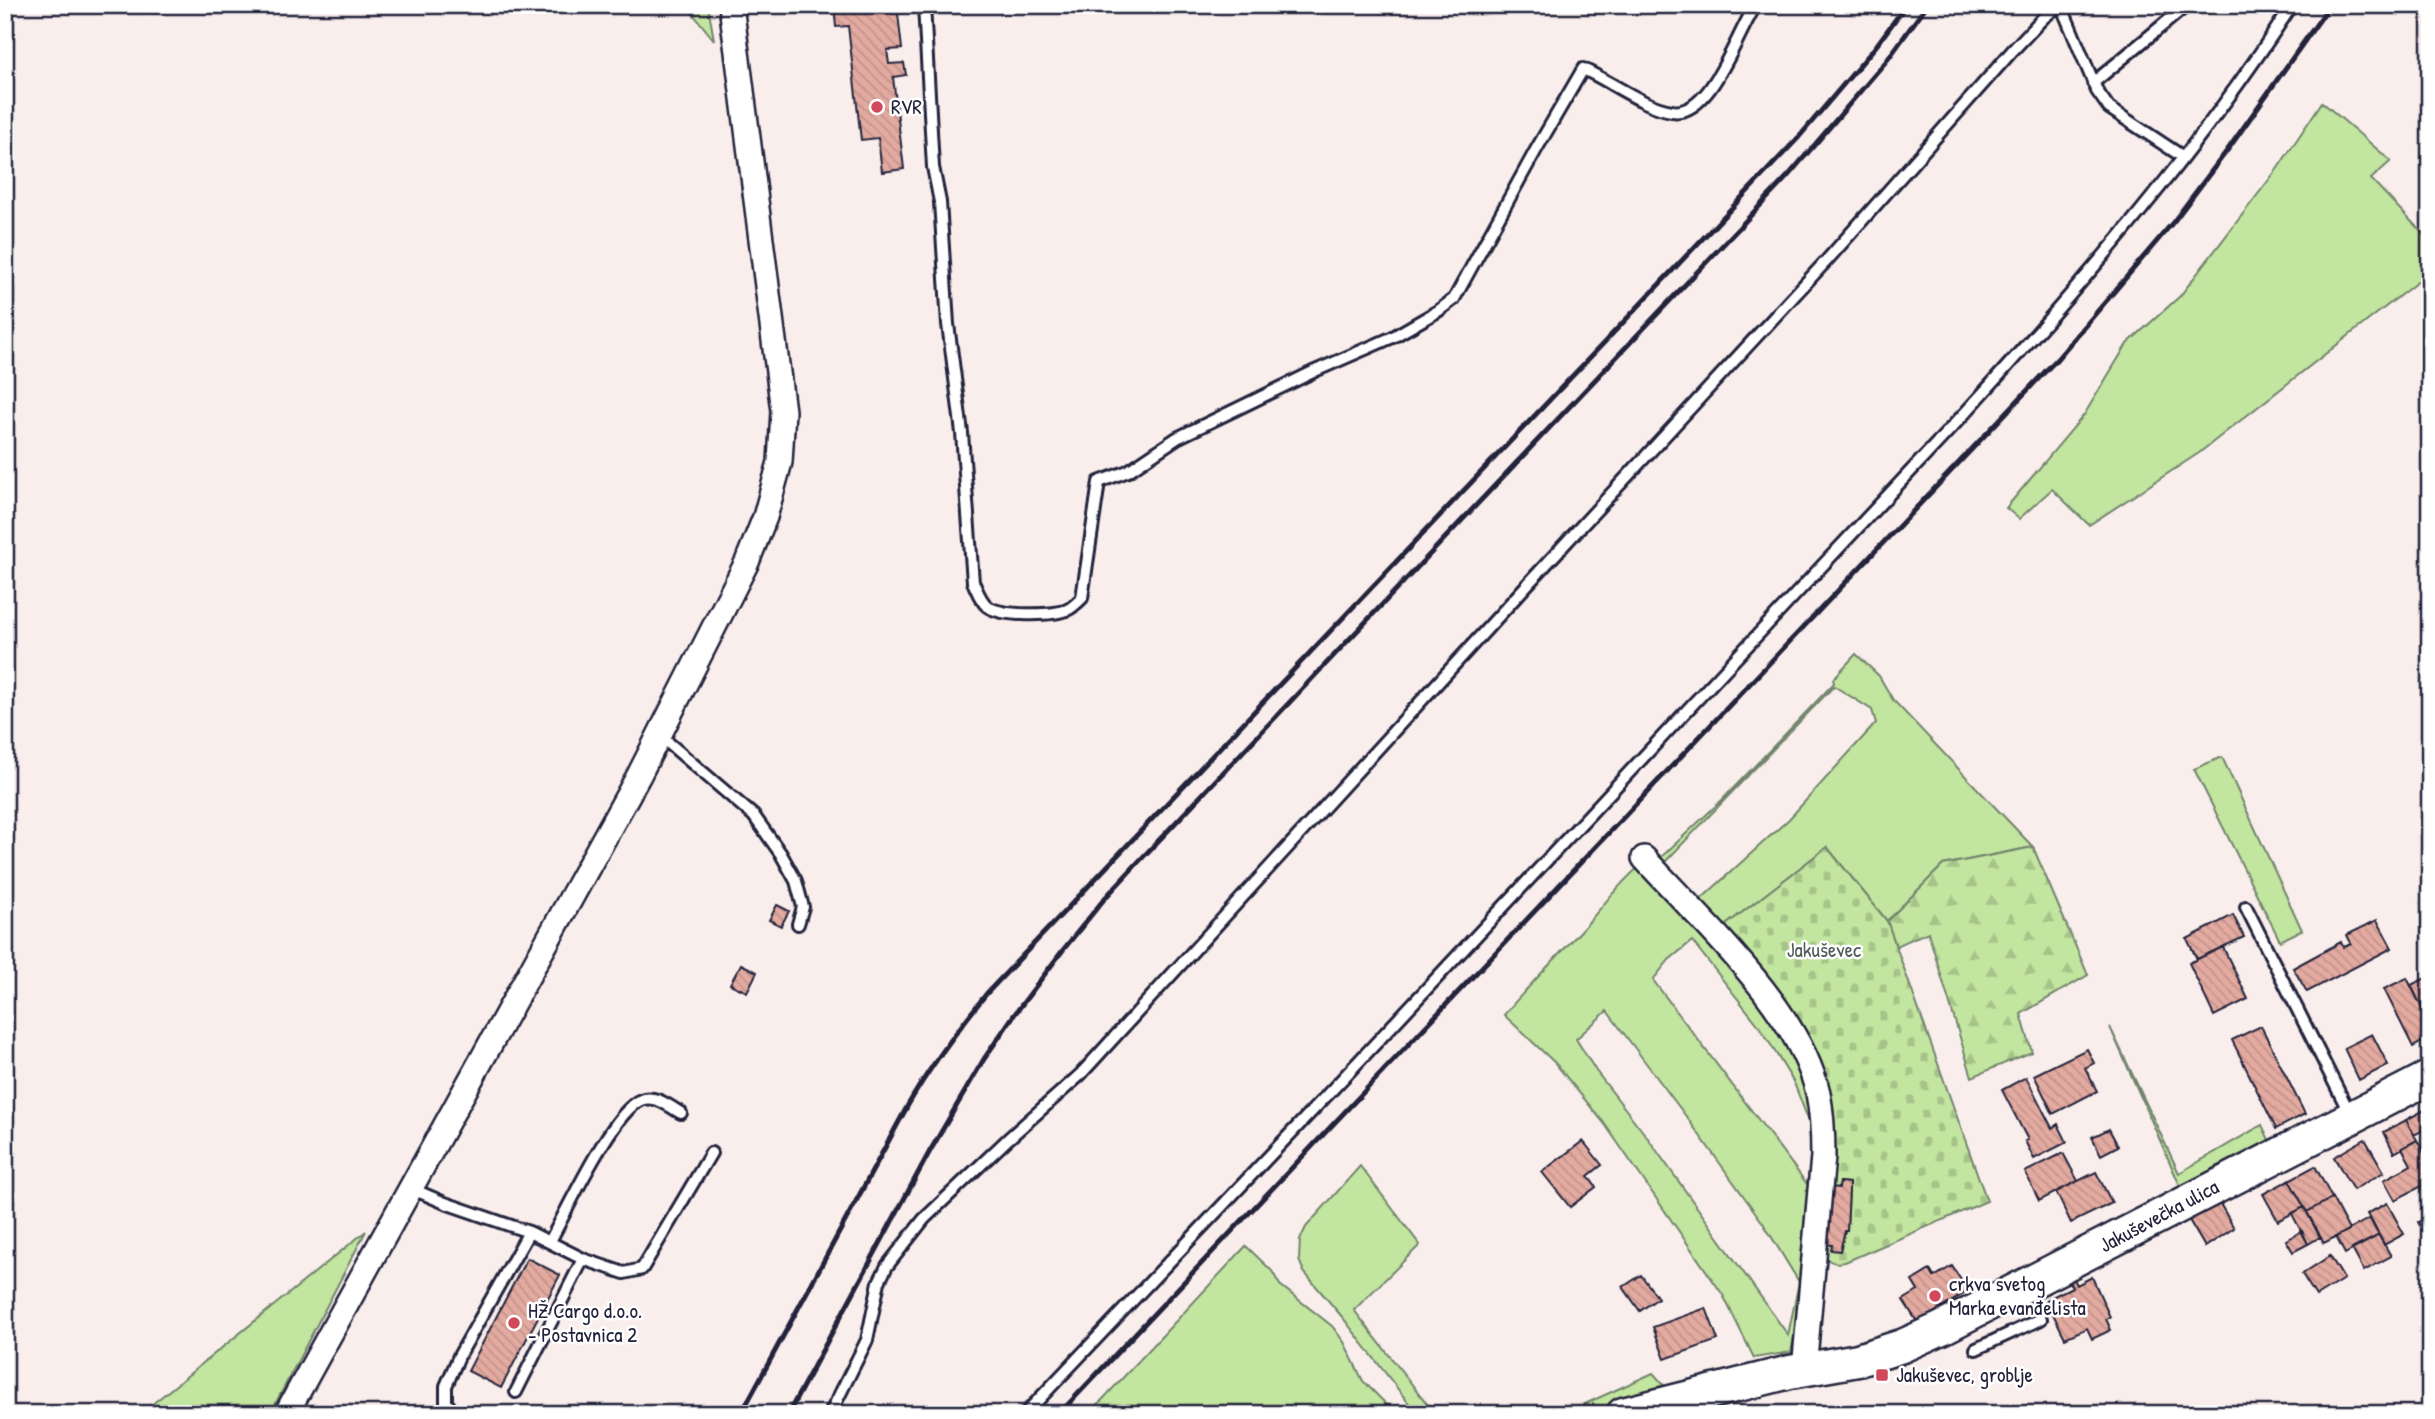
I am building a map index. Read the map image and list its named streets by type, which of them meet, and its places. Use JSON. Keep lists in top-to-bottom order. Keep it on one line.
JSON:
{"streets":{"main road":["Jakuševečka ulica"]},"parks":["Jakuševec"],"places":{"other":["RVR","crkva svetog Marka evanđelista","HŽ Cargo d.o.o. - Postavnica 2"],"transit":["Jakuševec, groblje"]}}
